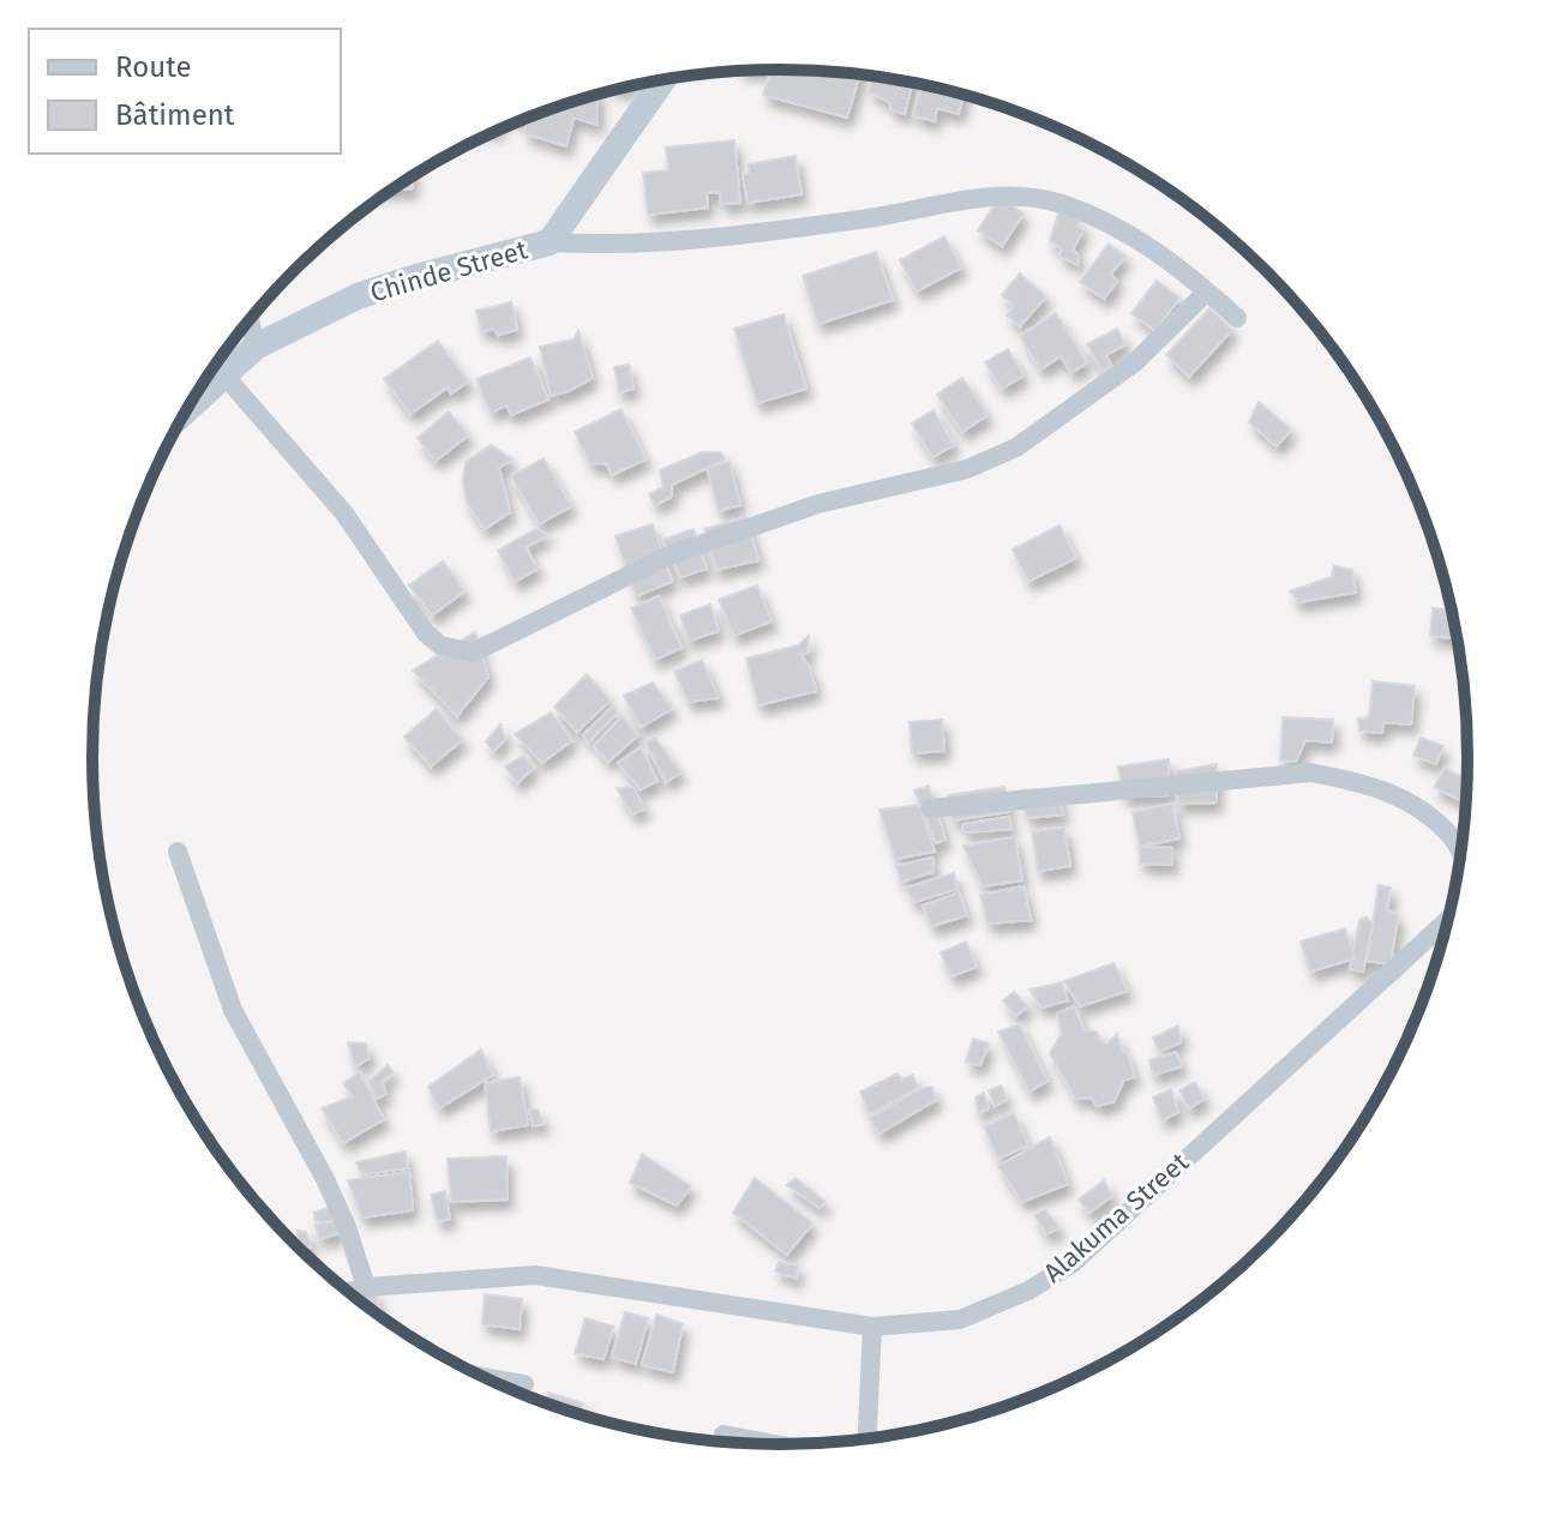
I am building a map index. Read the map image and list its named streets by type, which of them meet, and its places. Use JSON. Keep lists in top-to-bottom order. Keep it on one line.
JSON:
{"streets":{"street":["Chinde Street","Alakuma Street"]},"legend":["Route","Bâtiment"]}
